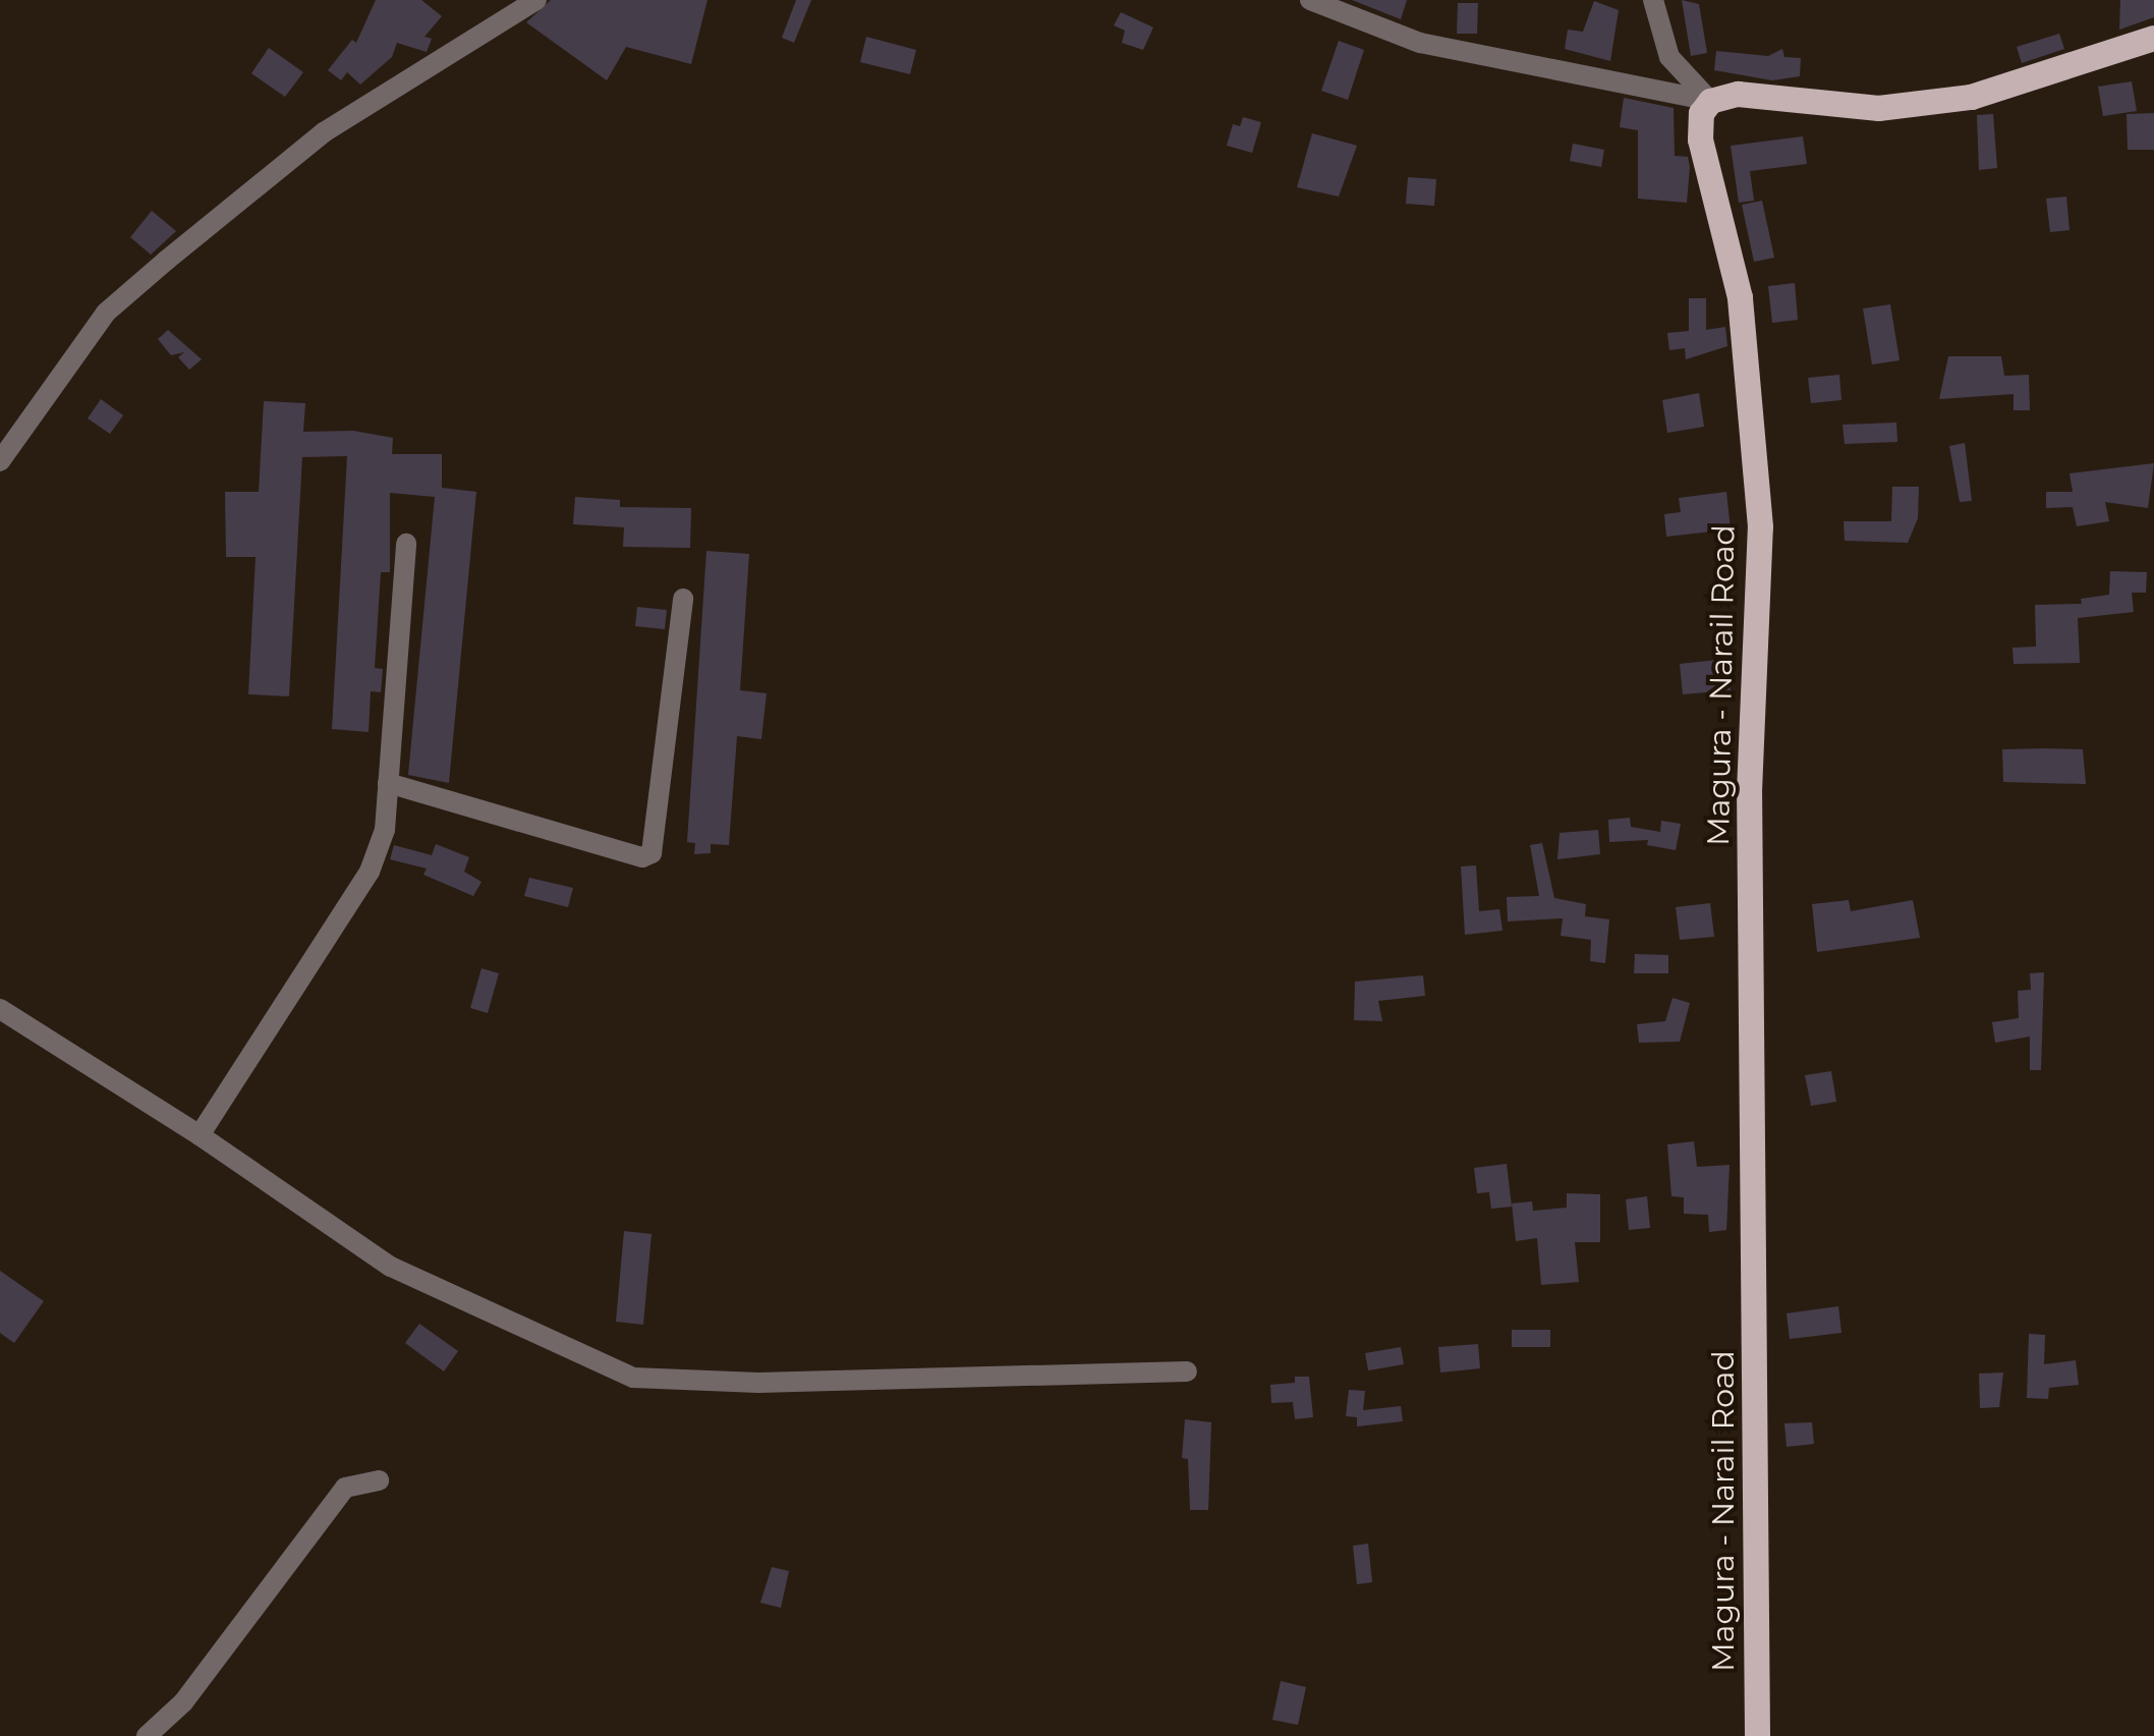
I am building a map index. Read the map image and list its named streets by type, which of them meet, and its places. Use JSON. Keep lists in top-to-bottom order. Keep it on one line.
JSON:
{"streets":{"main road":["Magura - Narail Road"]}}
